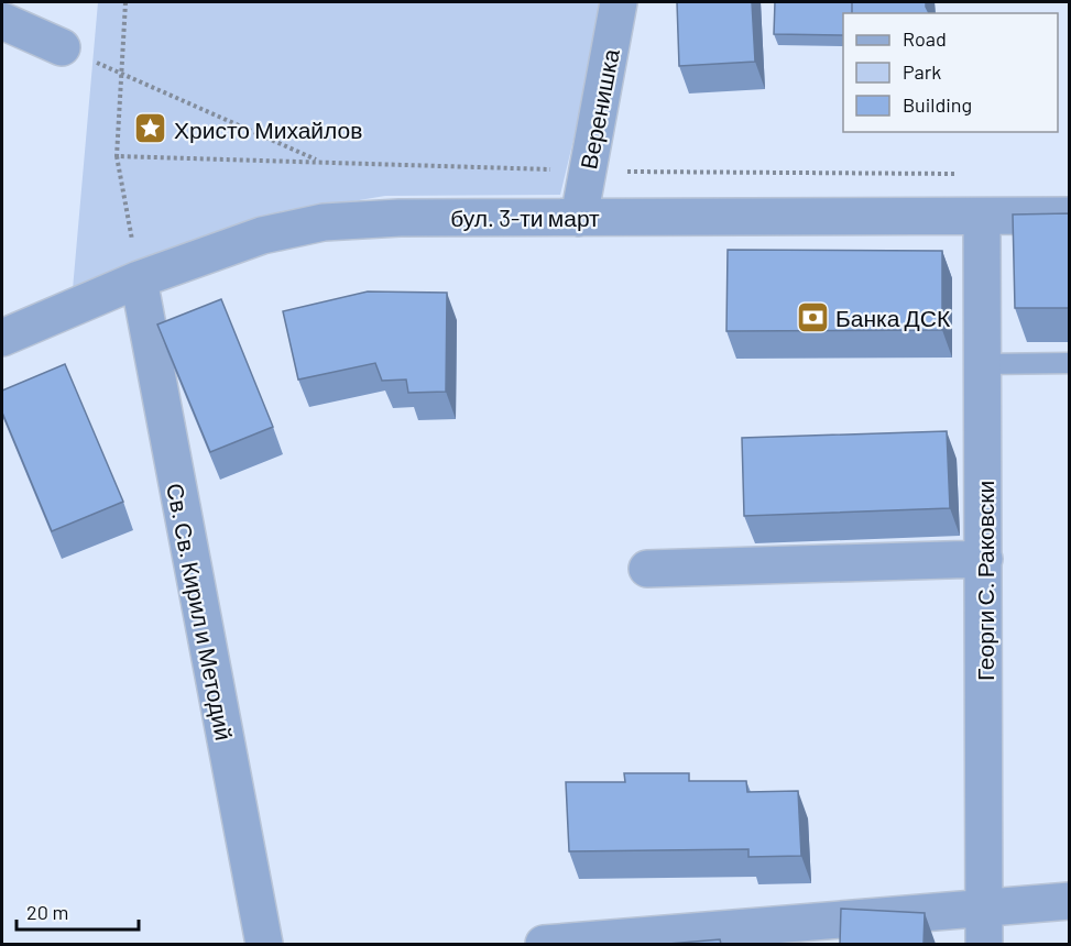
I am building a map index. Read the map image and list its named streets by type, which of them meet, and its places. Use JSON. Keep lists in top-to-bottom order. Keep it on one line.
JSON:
{"streets":{"street":["Веренишка","бул. 3-ти март","Георги С. Раковски","Св. Св. Кирил и Методий"]},"crossings":[["Веренишка","бул. 3-ти март"],["бул. 3-ти март","Георги С. Раковски"],["бул. 3-ти март","Св. Св. Кирил и Методий"]],"places":{"place":["Христо Михайлов"],"bank":["Банка ДСК"]},"legend":["Road","Park","Building"],"scale_bar":"20 m"}
